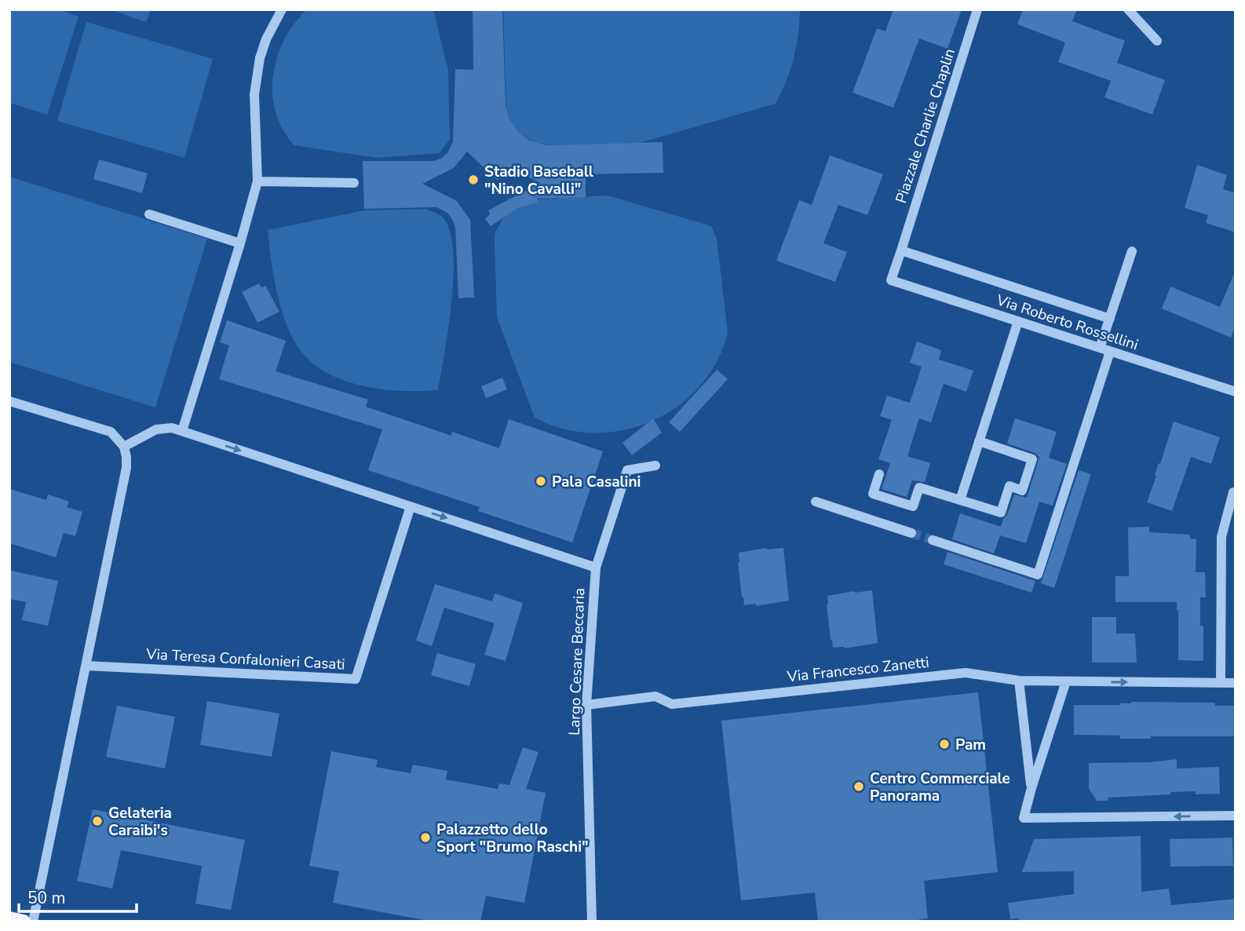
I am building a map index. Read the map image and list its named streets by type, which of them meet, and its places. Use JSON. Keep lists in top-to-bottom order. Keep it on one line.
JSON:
{"streets":{"street":["Piazzale Charlie Chaplin","Via Roberto Rossellini","Via Teresa Confalonieri Casati","Largo Cesare Beccaria","Via Francesco Zanetti"]},"crossings":[["Piazzale Charlie Chaplin","Via Roberto Rossellini"],["Largo Cesare Beccaria","Via Francesco Zanetti"]],"places":["Stadio Baseball \"Nino Cavalli\"","Pala Casalini","Pam","Centro Commerciale Panorama","Gelateria Caraibi's","Palazzetto dello Sport \"Brumo Raschi\""],"scale_bar":"50 m"}
